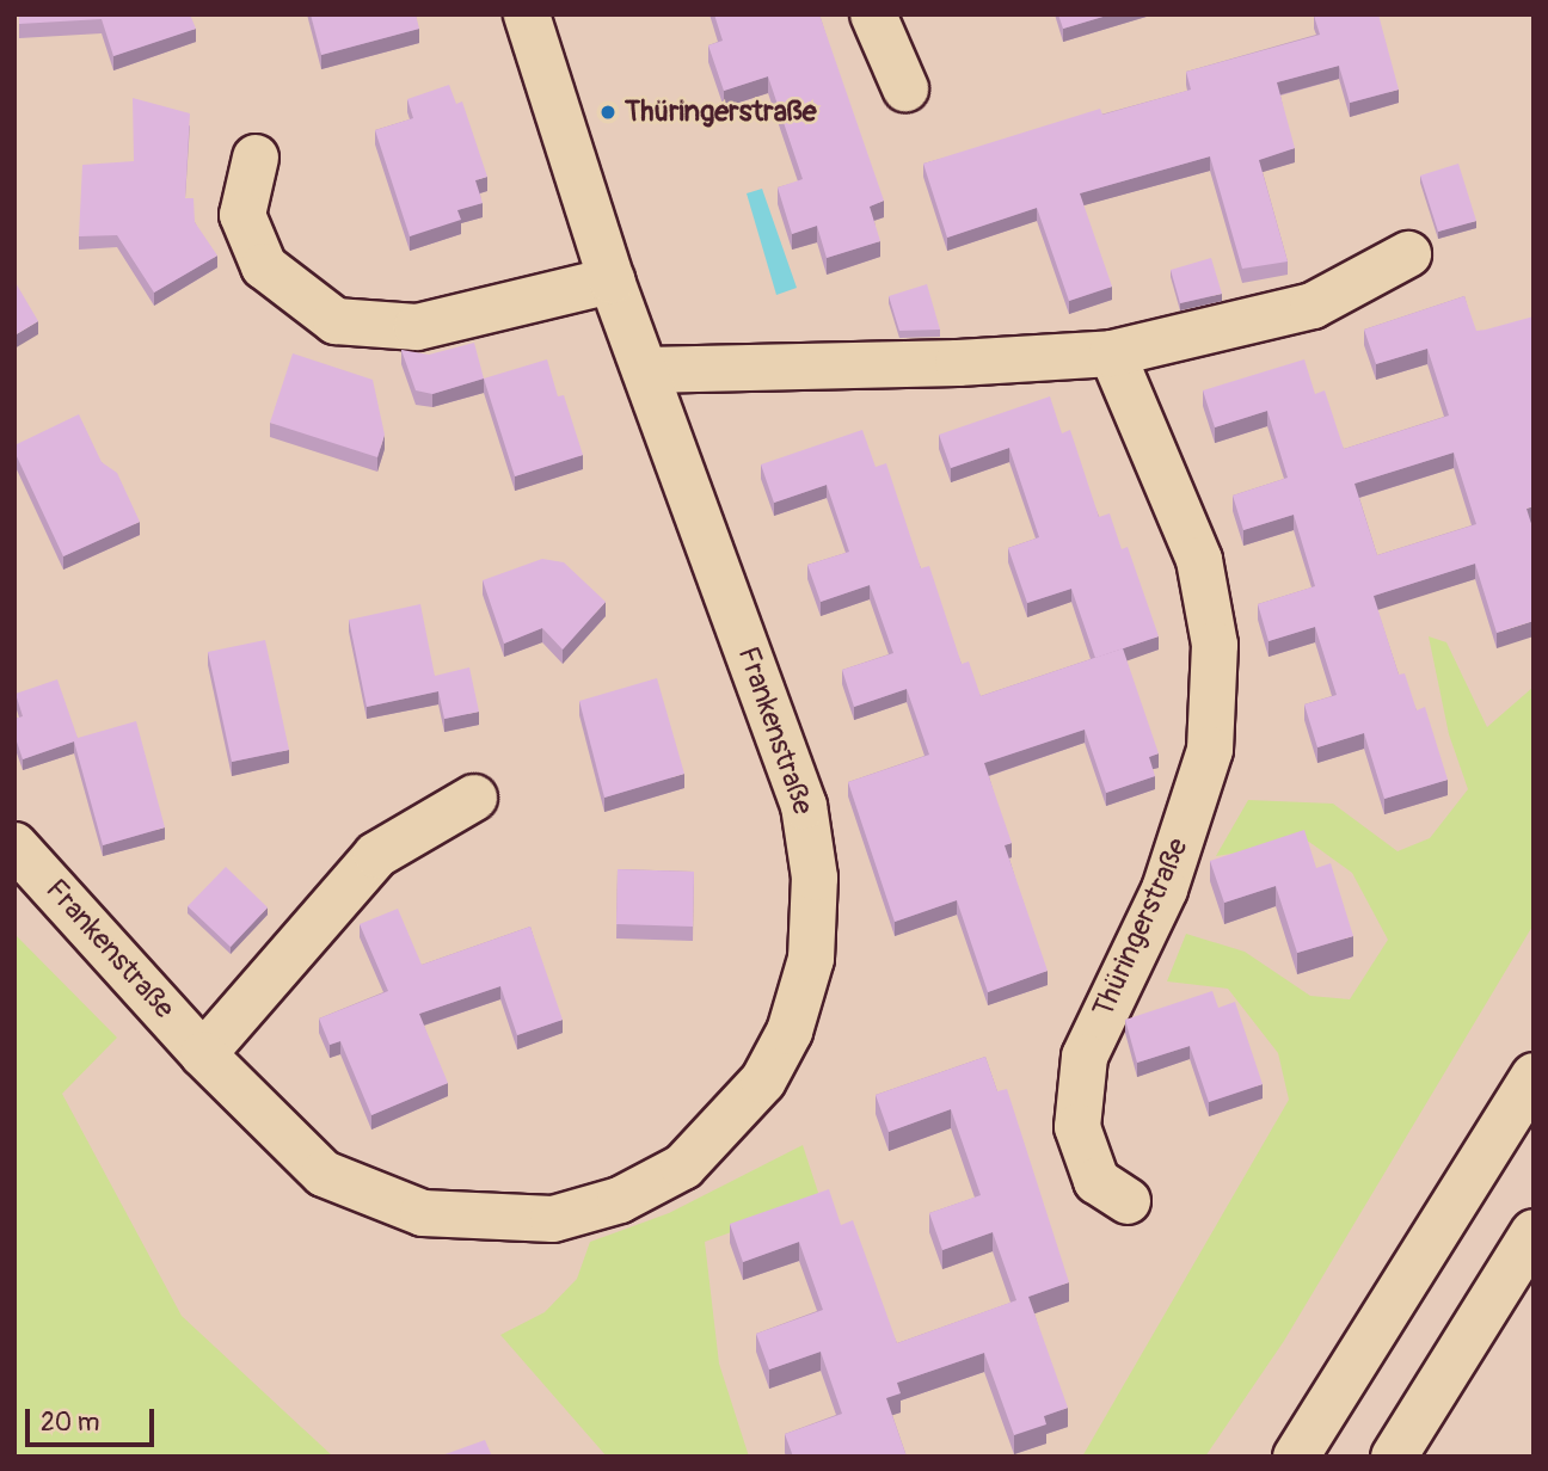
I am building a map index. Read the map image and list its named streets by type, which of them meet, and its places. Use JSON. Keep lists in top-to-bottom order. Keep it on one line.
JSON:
{"streets":{"main road":["Frankenstraße","Thüringerstraße"]},"places":["Thüringerstraße"],"scale_bar":"20 m"}
